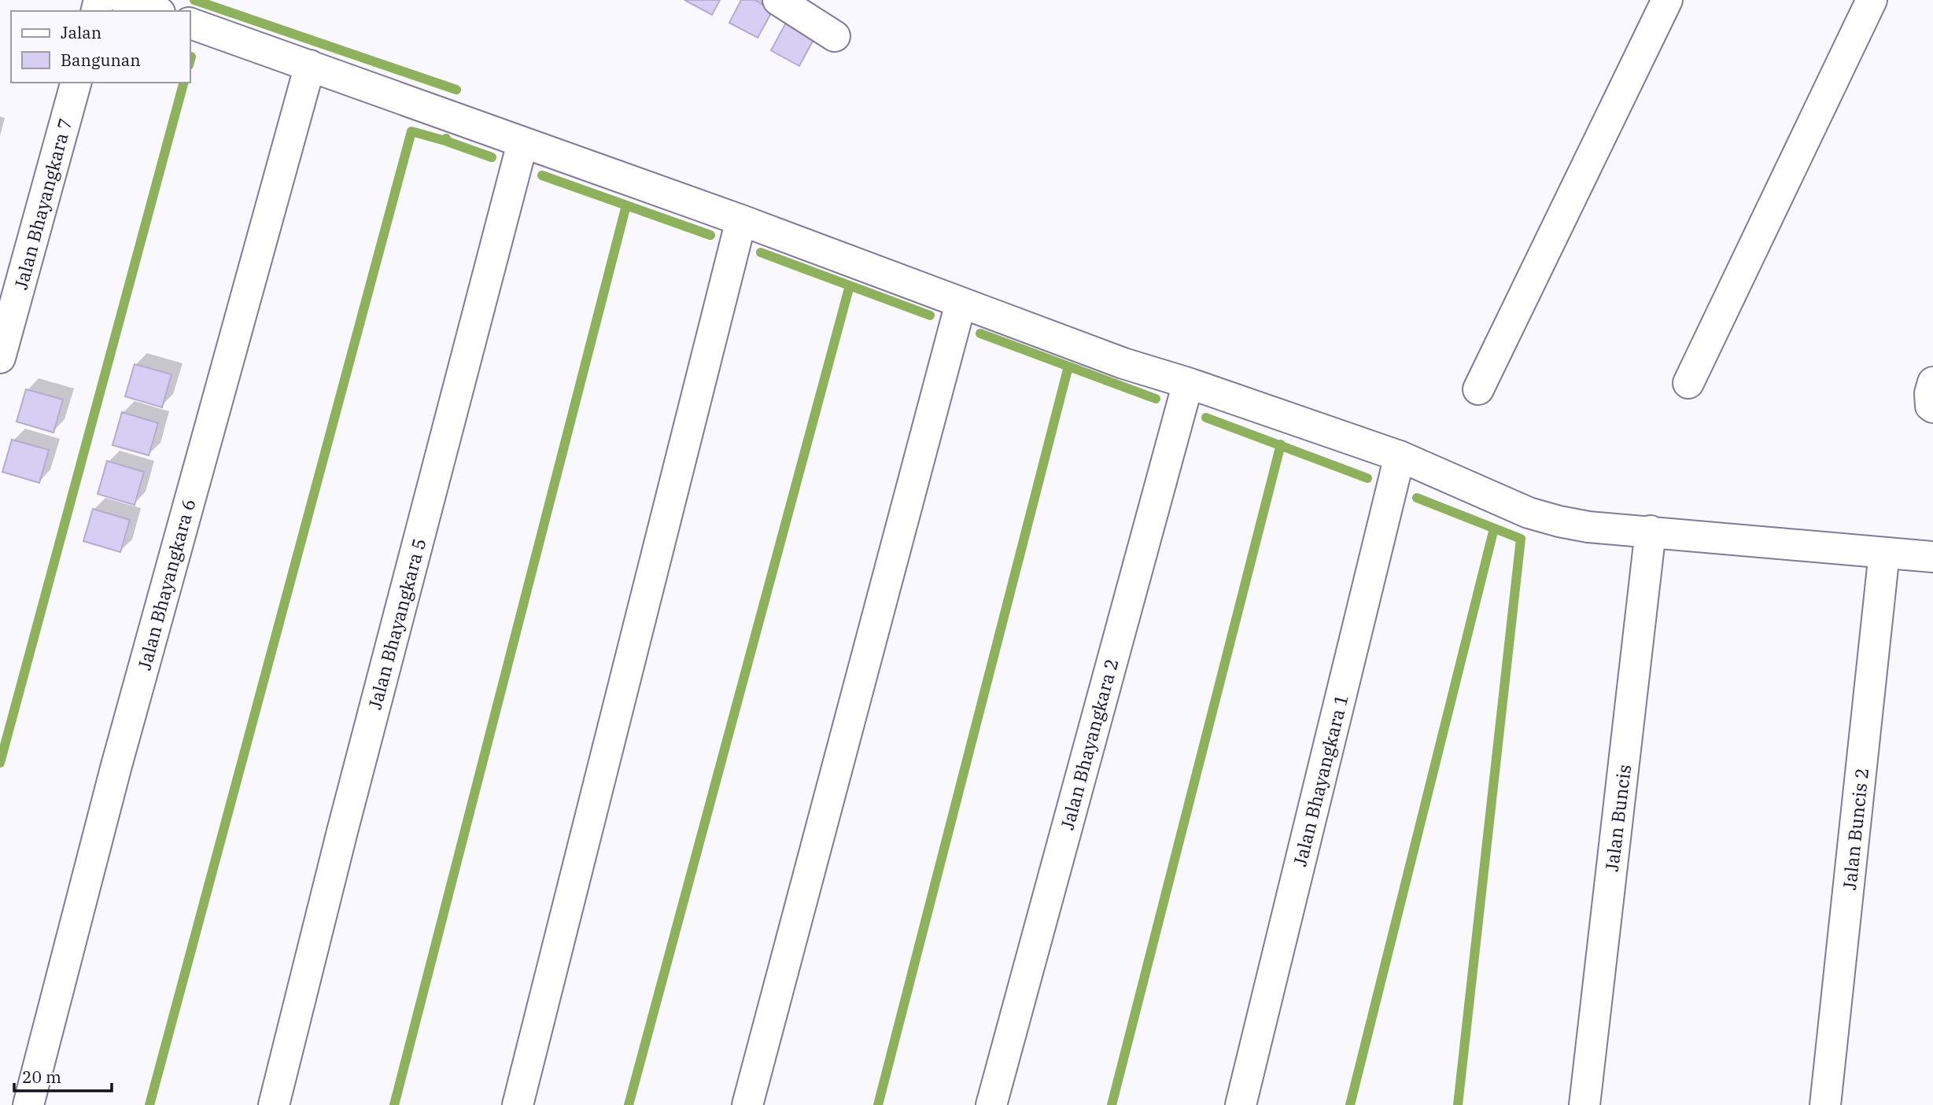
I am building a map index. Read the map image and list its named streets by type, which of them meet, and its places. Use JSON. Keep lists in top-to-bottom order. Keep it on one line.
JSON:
{"streets":{"street":["Jalan Bhayangkara 7","Jalan Bhayangkara 6","Jalan Bhayangkara 5","Jalan Bhayangkara 2","Jalan Bhayangkara 1","Jalan Buncis","Jalan Buncis 2"]},"legend":["Jalan","Bangunan"],"scale_bar":"20 m"}
